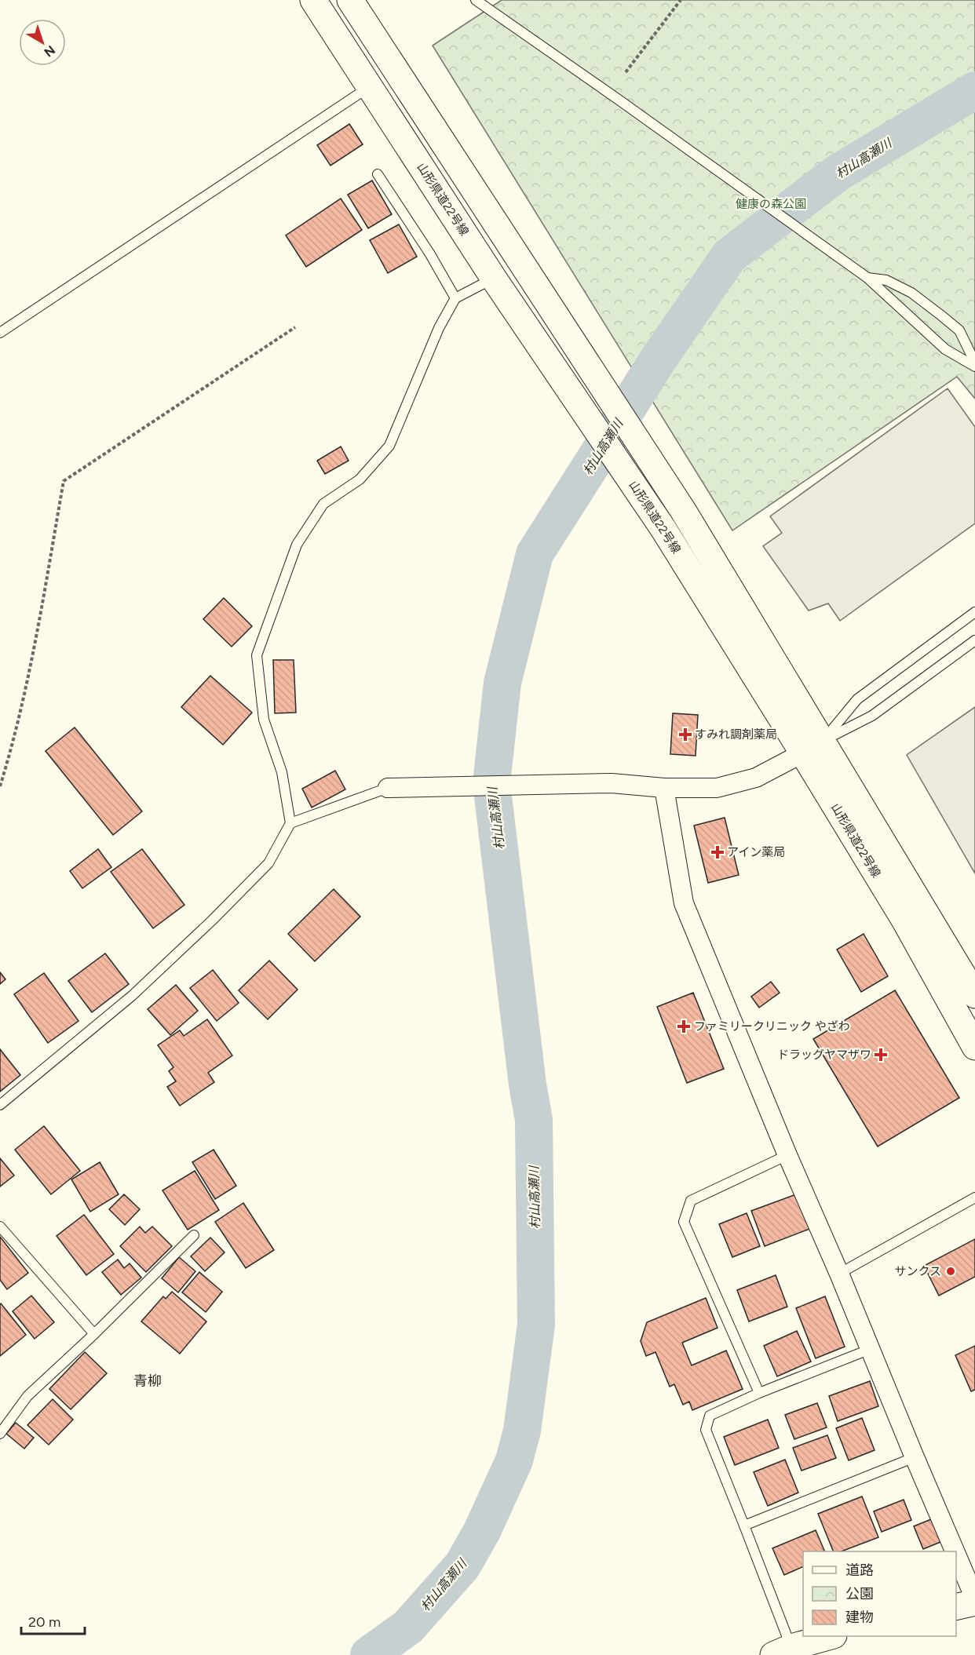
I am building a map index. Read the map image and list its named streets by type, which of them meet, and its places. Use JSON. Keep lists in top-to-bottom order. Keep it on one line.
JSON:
{"streets":{"main road":["山形県道22号線"]},"districts":["青柳"],"water":["村山高瀬川"],"parks":["健康の森公園"],"places":{"health":["すみれ調剤薬局","アイン薬局","ファミリークリニック やざわ","ドラッグヤマザワ"],"other":["サンクス"]},"legend":["道路","公園","建物"],"scale_bar":"20 m","north":"bottom right"}
